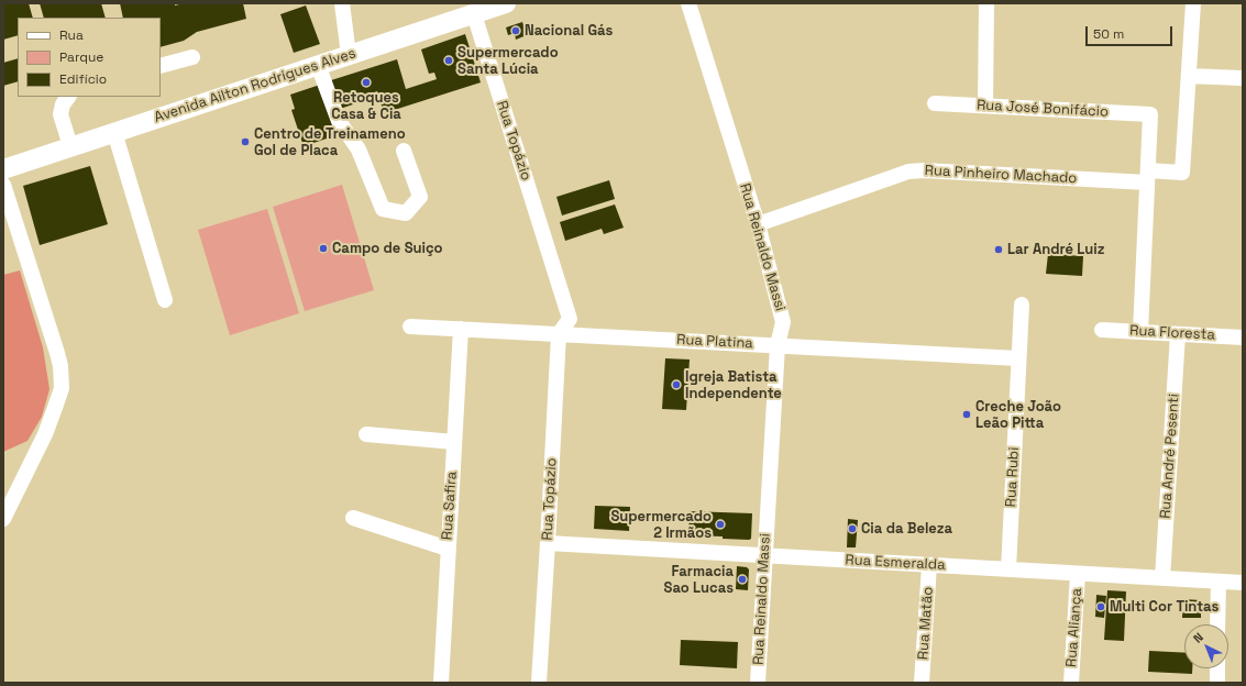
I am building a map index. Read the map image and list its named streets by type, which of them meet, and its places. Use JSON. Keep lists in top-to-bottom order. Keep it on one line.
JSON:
{"streets":{"main road":["Avenida Ailton Rodrigues Alves"],"street":["Rua José Bonifácio","Rua Topázio","Rua Pinheiro Machado","Rua Reinaldo Massi","Rua Floresta","Rua Platina","Rua André Pesenti","Rua Rubi","Rua Safira","Rua Esmeralda","Rua Matão","Rua Aliança"]},"crossings":[["Avenida Ailton Rodrigues Alves","Rua Topázio"],["Rua José Bonifácio","Rua Pinheiro Machado"],["Rua Topázio","Rua Platina"],["Rua Topázio","Rua Esmeralda"],["Rua Pinheiro Machado","Rua Reinaldo Massi"],["Rua Reinaldo Massi","Rua Platina"],["Rua Reinaldo Massi","Rua Esmeralda"],["Rua Floresta","Rua André Pesenti"],["Rua Platina","Rua Rubi"],["Rua Platina","Rua Safira"],["Rua André Pesenti","Rua Esmeralda"],["Rua Rubi","Rua Esmeralda"],["Rua Esmeralda","Rua Matão"],["Rua Esmeralda","Rua Aliança"]],"places":["Nacional Gás","Supermercado Santa Lúcia","Retoques Casa & Cia","Centro de Treinameno Gol de Placa","Campo de Suiço","Lar André Luiz","Igreja Batista Independente","Creche João Leão Pitta","Supermercado 2 Irmãos","Cia da Beleza","Farmacia Sao Lucas","Multi Cor Tintas"],"legend":["Rua","Parque","Edifício"],"scale_bar":"50 m","north":"top left"}
